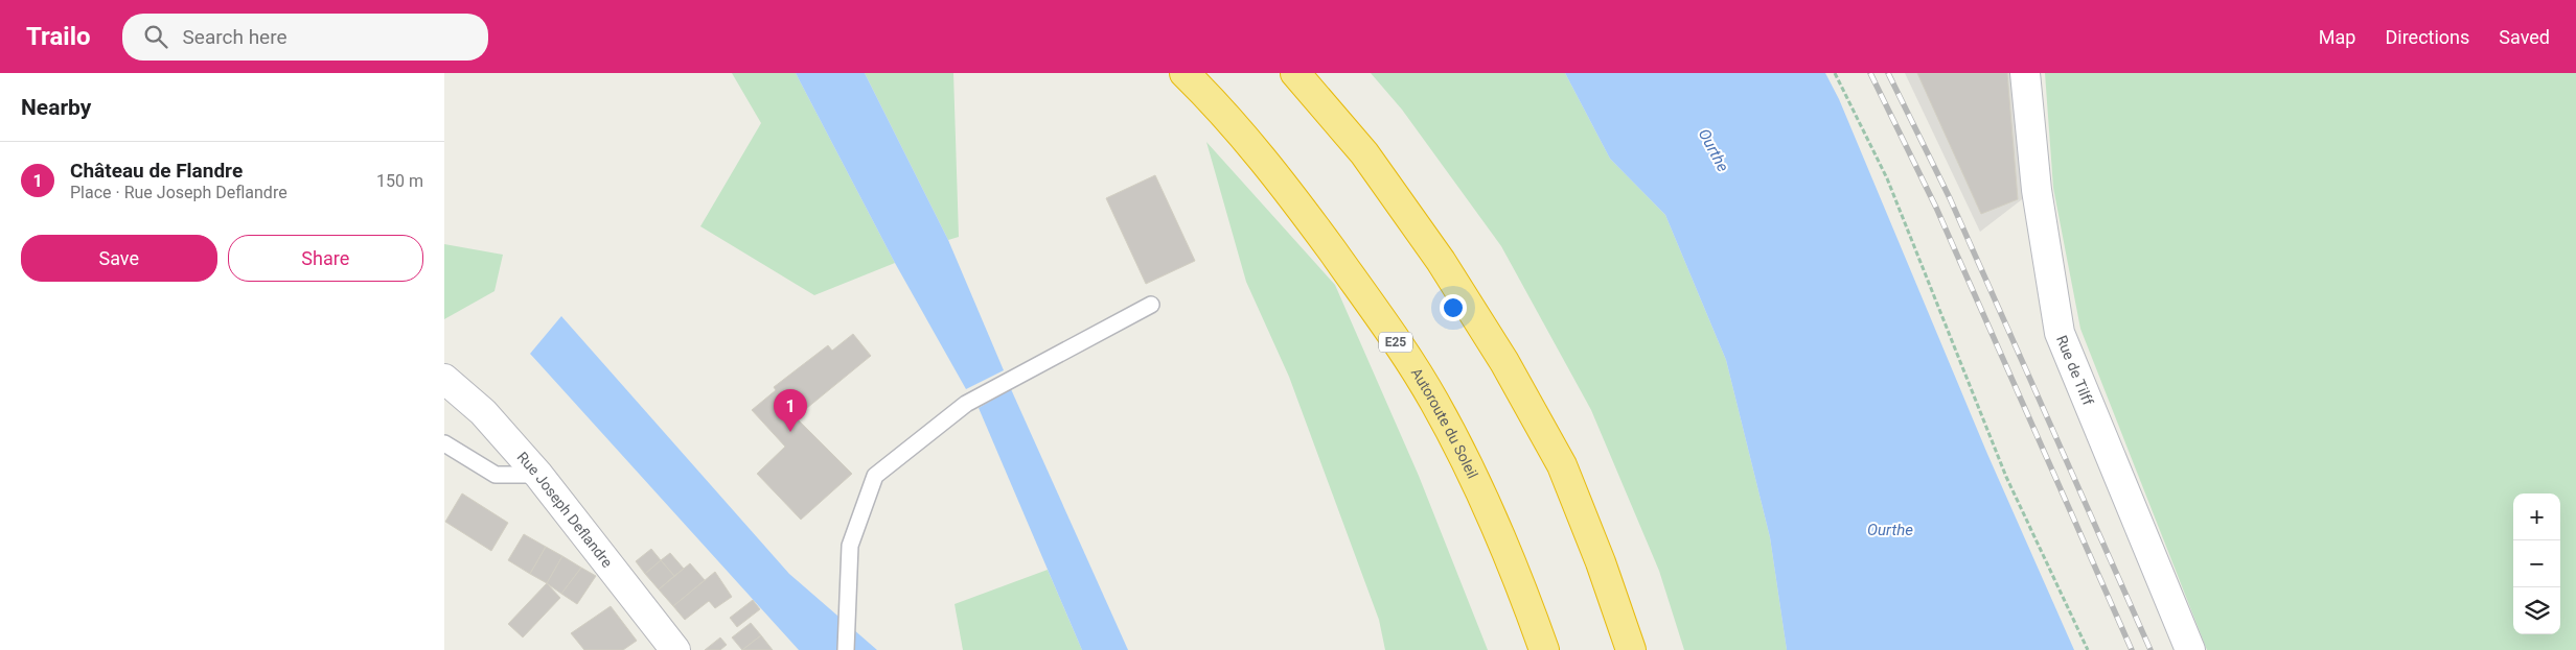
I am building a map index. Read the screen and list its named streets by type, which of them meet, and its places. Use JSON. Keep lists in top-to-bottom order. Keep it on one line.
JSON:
{"streets":{"highway":["E25","Autoroute du Soleil"],"main road":["Rue de Tilff","Rue Joseph Deflandre"]},"water":["Ourthe"],"page":{"header":"Trailo","search":"Search here","nav":["Map","Directions","Saved"],"heading":"Nearby","list":[{"mark":"1","name":"Château de Flandre","note":"Place · Rue Joseph Deflandre","value":"150 m"}],"buttons":["Save","Share"],"pins":"1","map_buttons":["+","−"]}}
